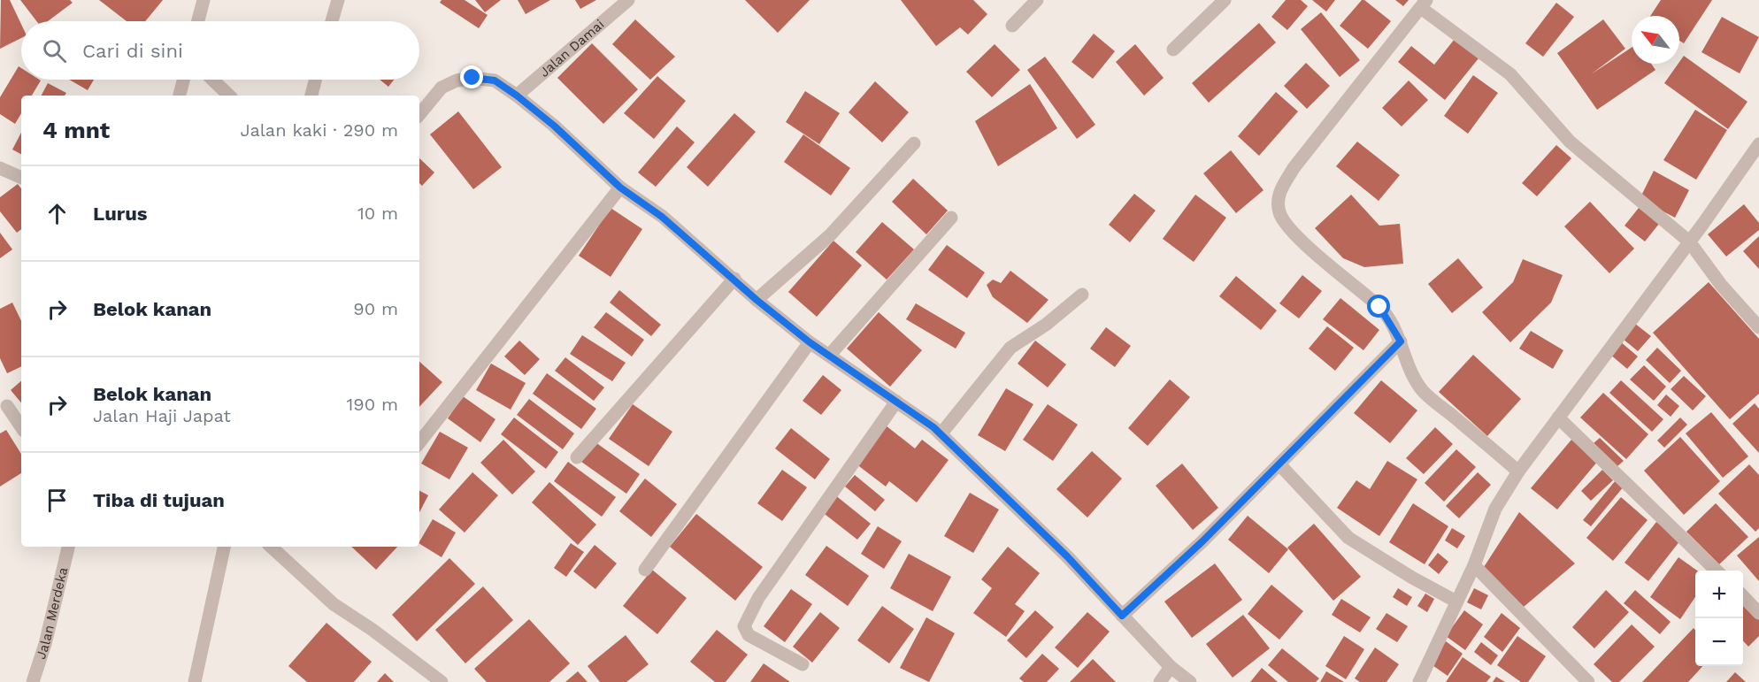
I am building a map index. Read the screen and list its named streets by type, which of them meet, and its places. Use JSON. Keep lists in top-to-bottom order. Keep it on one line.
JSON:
{"streets":{"street":["Jalan Damai","Jalan Merdeka"]},"north":"top left","page":{"search":"Cari di sini","heading":["4 mnt","Jalan kaki · 290 m"],"list":[["Lurus","10 m"],["Belok kanan","90 m"],["Belok kanan","Jalan Haji Japat","190 m"],"Tiba di tujuan"],"map_buttons":["+","−"]}}
